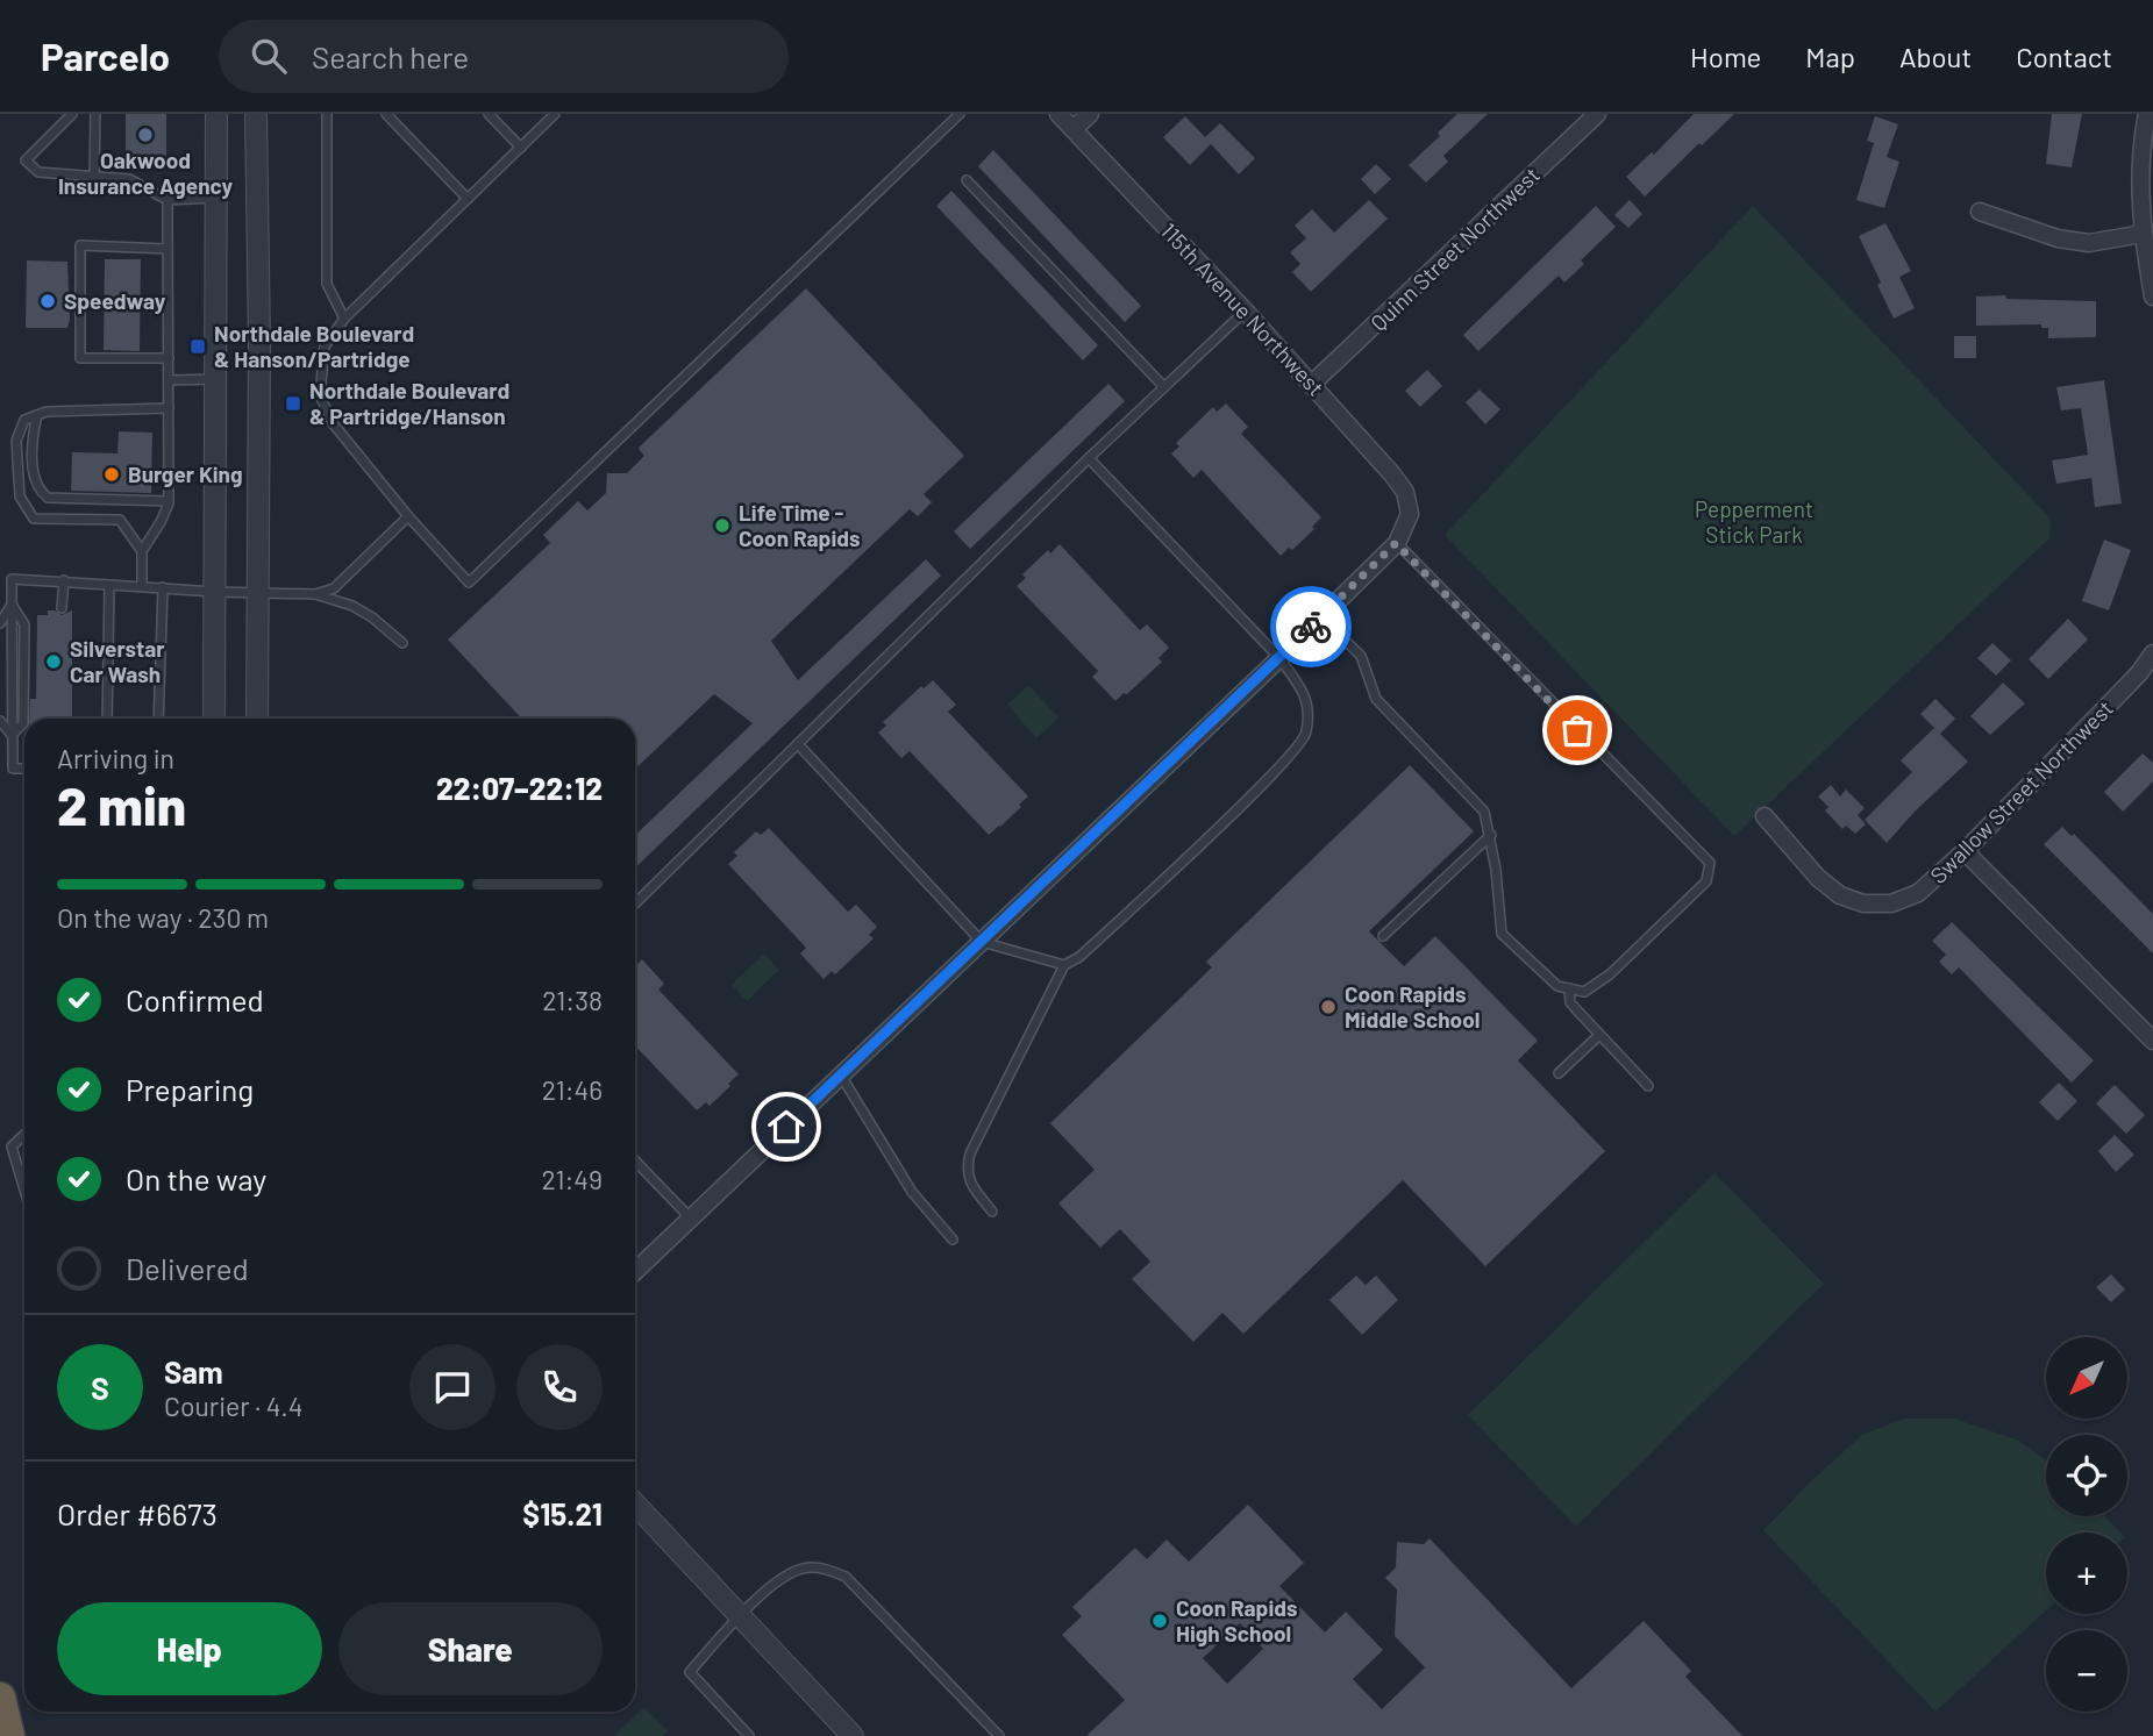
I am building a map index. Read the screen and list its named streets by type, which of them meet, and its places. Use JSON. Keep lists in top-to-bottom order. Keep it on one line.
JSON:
{"streets":{"street":["Quinn Street Northwest","115th Avenue Northwest","Swallow Street Northwest"]},"crossings":[["Quinn Street Northwest","115th Avenue Northwest"]],"parks":["Pepperment Stick Park"],"places":{"other":["Oakwood Insurance Agency","Speedway","Burger King","Life Time - Coon Rapids","Silverstar Car Wash","Coon Rapids Middle School","Coon Rapids High School"],"transit":["Northdale Boulevard & Hanson/Partridge","Northdale Boulevard & Partridge/Hanson"]},"north":"bottom left","page":{"header":"Parcelo","search":"Search here","nav":["Home","Map","About","Contact"],"heading":["2 min","Arriving in","22:07–22:12"],"panel":["Sam","Courier · 4.4","Order #6673","$15.21"],"bar":"On the way · 230 m","list":[["Confirmed","21:38"],["Preparing","21:46"],["On the way","21:49"],"Delivered"],"map_buttons":["+","−"],"round":"S","buttons":["Help","Share"]}}
